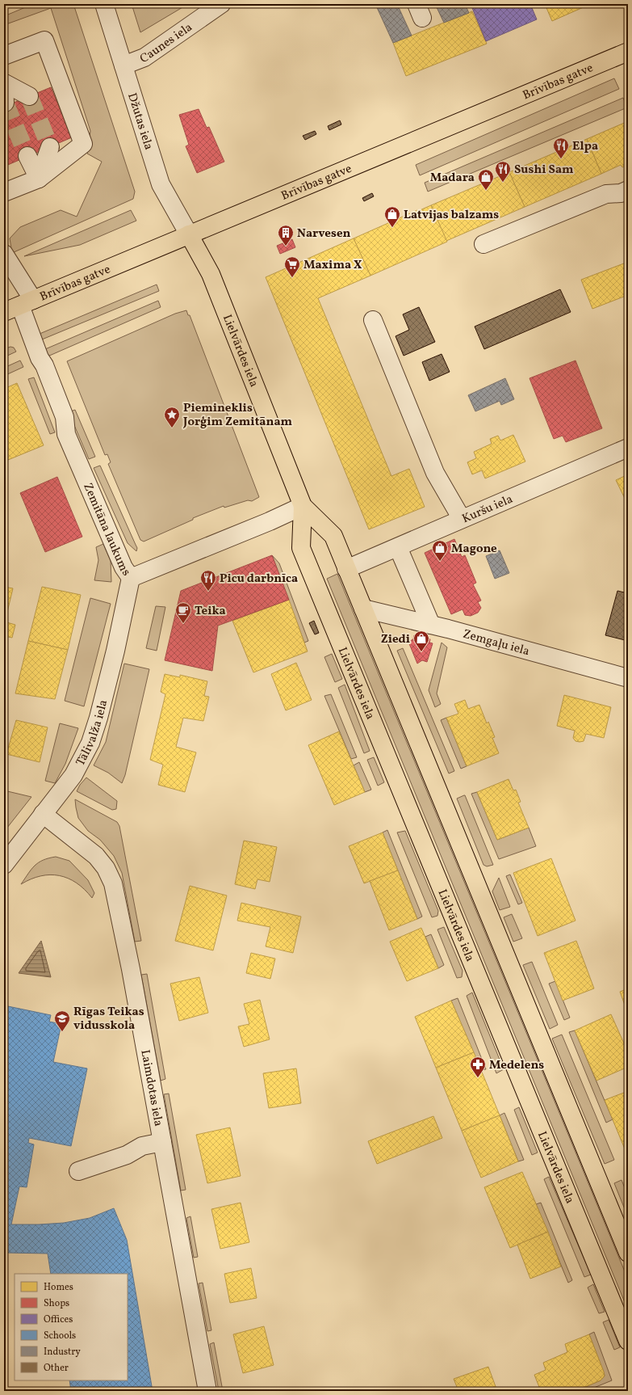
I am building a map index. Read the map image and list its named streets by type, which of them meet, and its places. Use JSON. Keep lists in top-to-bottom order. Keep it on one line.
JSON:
{"streets":{"main road":["Brīvības gatve","Lielvārdes iela"],"street":["Caunes iela","Džutas iela","Kuršu iela","Zemitāna laukums","Zemgaļu iela","Tālivalža iela","Laimdotas iela"]},"crossings":[["Caunes iela","Džutas iela"],["Brīvības gatve","Džutas iela"],["Brīvības gatve","Lielvārdes iela"],["Brīvības gatve","Zemitāna laukums"],["Džutas iela","Lielvārdes iela"],["Lielvārdes iela","Kuršu iela"],["Lielvārdes iela","Zemitāna laukums"],["Lielvārdes iela","Zemgaļu iela"],["Zemitāna laukums","Tālivalža iela"],["Tālivalža iela","Laimdotas iela"]],"places":{"restaurant":["Elpa","Sushi Sam","Picu darbnīca"],"shop":["Madara","Latvijas balzams","Magone","Ziedi"],"building":["Narvesen"],"supermarket":["Maxima X"],"place":["Piemineklis Jorģim Zemitānam"],"cafe":["Teika"],"school or university":["Rīgas Teikas vidusskola"],"pharmacy":["Medelens"]},"legend":["Homes","Shops","Offices","Schools","Industry","Other"]}
